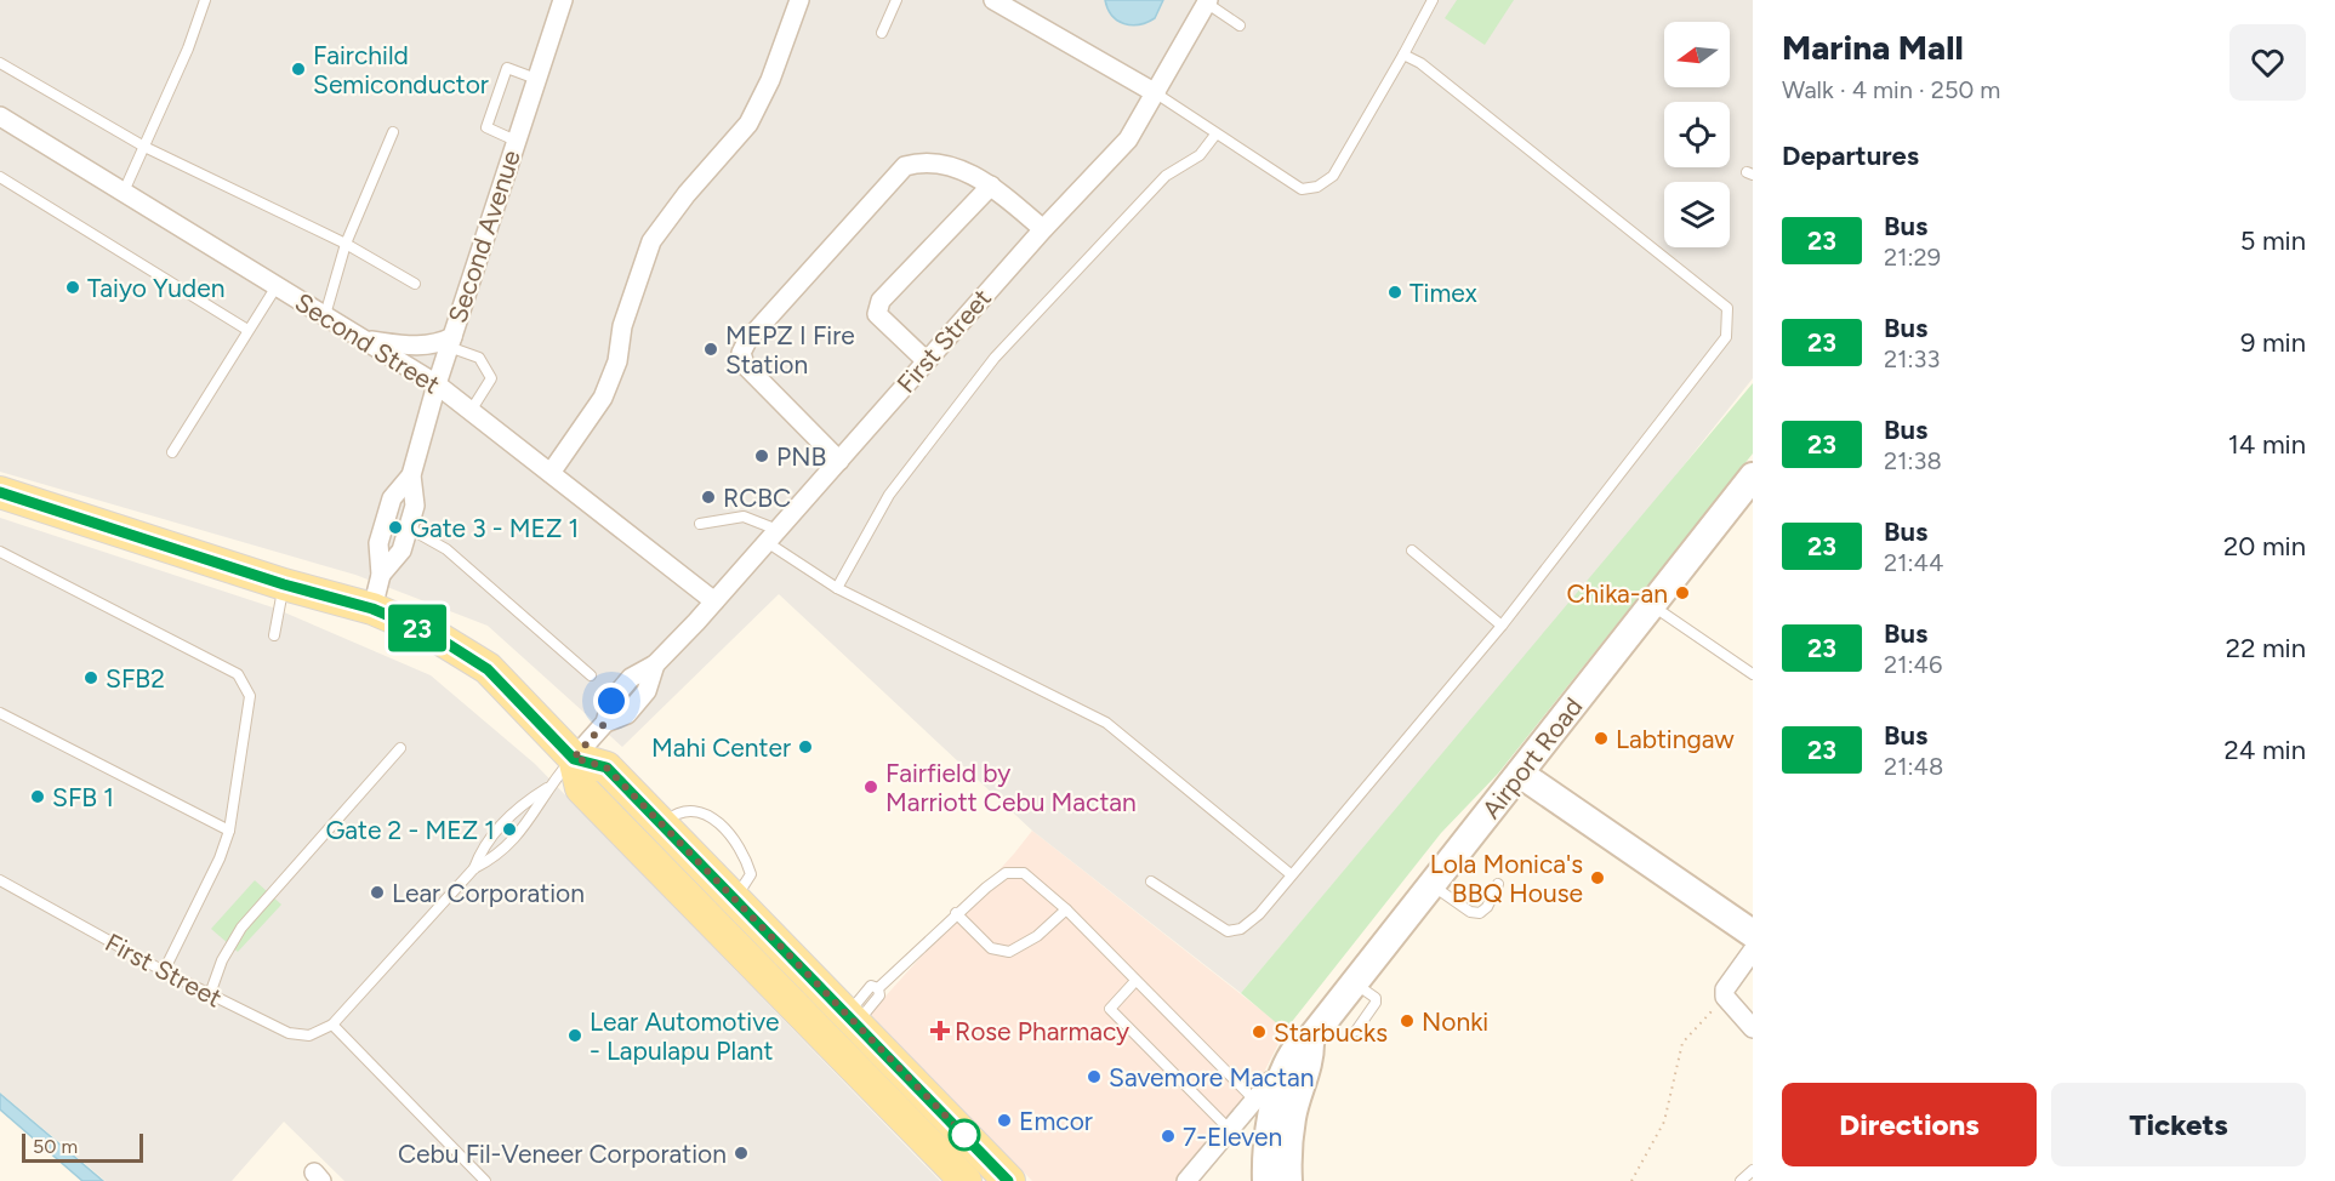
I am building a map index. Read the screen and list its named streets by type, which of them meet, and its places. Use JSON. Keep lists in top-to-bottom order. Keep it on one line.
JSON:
{"streets":{"street":["Second Avenue","First Street","Second Street","Airport Road"]},"crossings":[["Second Avenue","Second Street"],["First Street","Second Street"]],"places":{"other":["Fairchild Semiconductor","Taiyo Yuden","Timex","MEPZ I Fire Station","PNB","RCBC","Gate 3 - MEZ 1","Chika-an","SFB2","Labtingaw","Mahi Center","Fairfield by Marriott Cebu Mactan","SFB 1","Gate 2 - MEZ 1","Lola Monica's BBQ House","Lear Corporation","Nonki","Starbucks","Lear Automotive - Lapulapu Plant","Savemore Mactan","Emcor","7-Eleven","Cebu Fil-Veneer Corporation"],"health":["Rose Pharmacy"]},"lines":["bus line 23"],"scale_bar":"50 m","north":"left","page":{"on_map":"23","heading":[["Marina Mall","Walk · 4 min · 250 m"],"Departures"],"list":[{"mark":"23","name":"Bus","note":"21:29","value":"5 min"},{"mark":"23","name":"Bus","note":"21:33","value":"9 min"},{"mark":"23","name":"Bus","note":"21:38","value":"14 min"},{"mark":"23","name":"Bus","note":"21:44","value":"20 min"},{"mark":"23","name":"Bus","note":"21:46","value":"22 min"},{"mark":"23","name":"Bus","note":"21:48","value":"24 min"}],"buttons":["Directions","Tickets"],"scale":"50 m"}}
